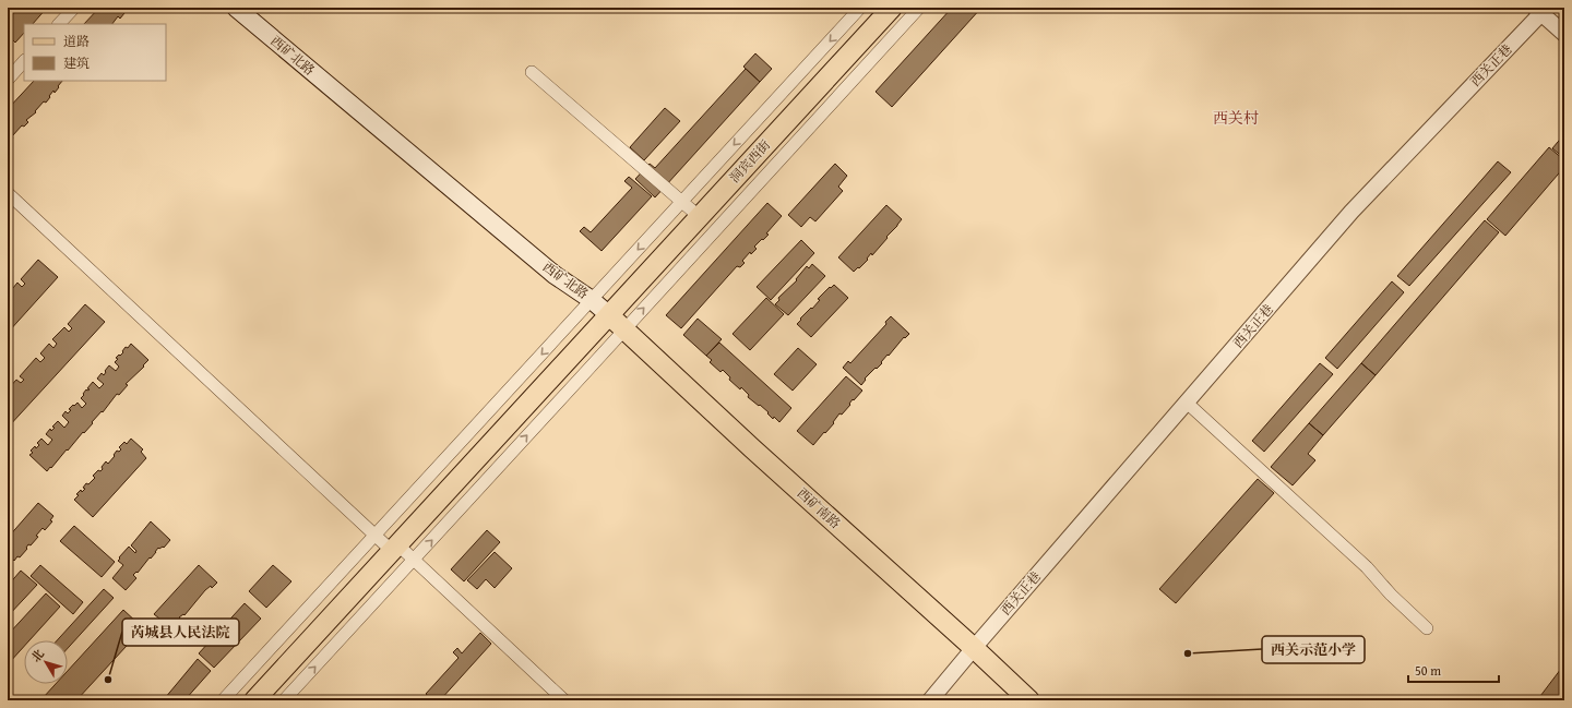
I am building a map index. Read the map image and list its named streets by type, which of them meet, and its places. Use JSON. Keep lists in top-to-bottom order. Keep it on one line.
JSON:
{"streets":{"main road":["西矿北路","洞宾西街","西矿南路"],"street":["西关正巷"]},"crossings":[["西关正巷","西矿南路"],["洞宾西街","西矿南路"]],"districts":["西关村"],"places":["西关示范小学","芮城县人民法院"],"legend":["道路","建筑"],"scale_bar":"50 m","north":"top left"}
